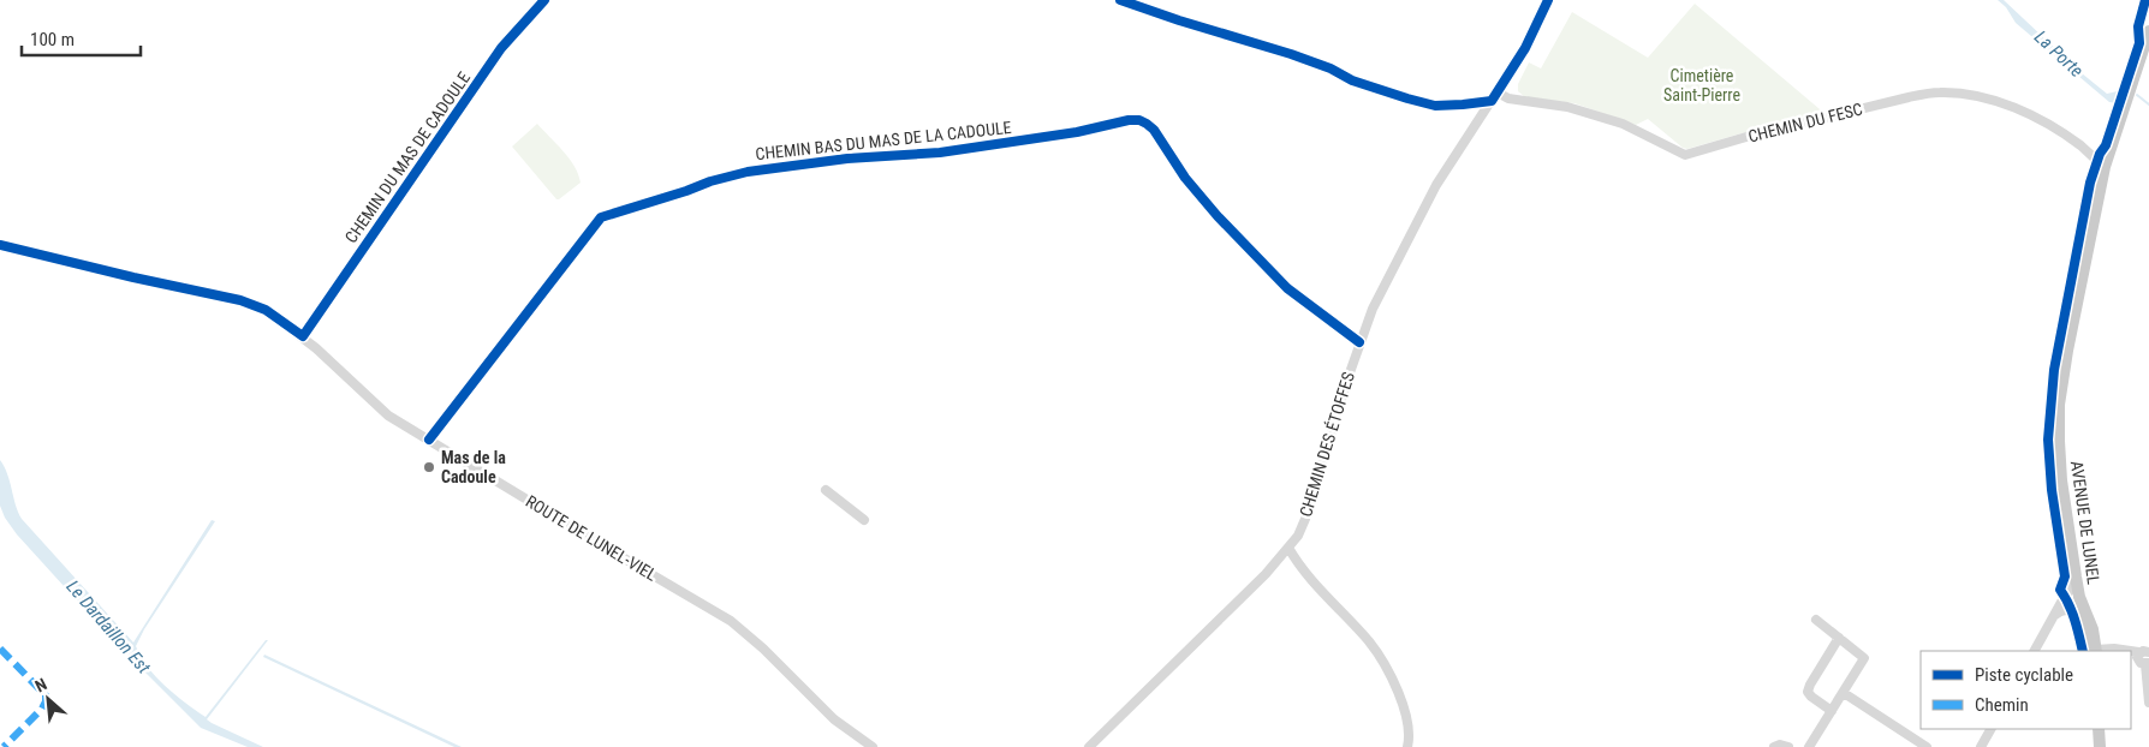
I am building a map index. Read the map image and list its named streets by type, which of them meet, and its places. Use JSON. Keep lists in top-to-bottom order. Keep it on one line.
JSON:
{"streets":{"main road":["AVENUE DE LUNEL"],"street":["CHEMIN DU FESC","CHEMIN BAS DU MAS DE LA CADOULE","CHEMIN DU MAS DE CADOULE","CHEMIN DES ÉTOFFES","ROUTE DE LUNEL-VIEL"]},"crossings":[["CHEMIN DU FESC","CHEMIN DES ÉTOFFES"],["CHEMIN DU FESC","AVENUE DE LUNEL"],["CHEMIN BAS DU MAS DE LA CADOULE","CHEMIN DES ÉTOFFES"],["CHEMIN BAS DU MAS DE LA CADOULE","ROUTE DE LUNEL-VIEL"],["CHEMIN DU MAS DE CADOULE","ROUTE DE LUNEL-VIEL"]],"water":["La Porte","Le Dardaillon Est"],"parks":["Cimetière Saint-Pierre"],"places":["Mas de la Cadoule"],"legend":["Piste cyclable","Chemin"],"scale_bar":"100 m","north":"top left"}
